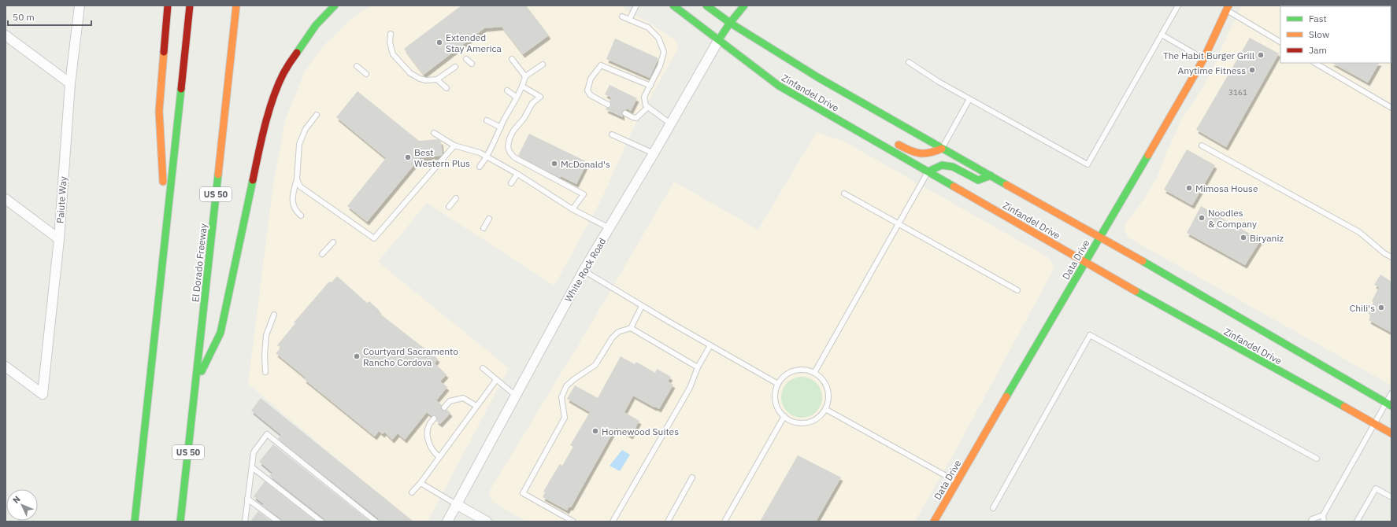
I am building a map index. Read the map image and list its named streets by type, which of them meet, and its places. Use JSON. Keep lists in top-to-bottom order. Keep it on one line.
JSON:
{"streets":{"main road":["Zinfandel Drive","US 50","Data Drive","El Dorado Freeway","White Rock Road"],"street":["Paiute Way"]},"crossings":[["Zinfandel Drive","Data Drive"],["Zinfandel Drive","White Rock Road"]],"places":["Extended Stay America","The Habit Burger Grill","Anytime Fitness","Best Western Plus","McDonald's","Mimosa House","Noodles & Company","Biryaniz","Chili's","Courtyard Sacramento Rancho Cordova","Homewood Suites"],"house_numbers":["3161"],"legend":["Fast","Slow","Jam"],"scale_bar":"50 m","north":"top left"}
